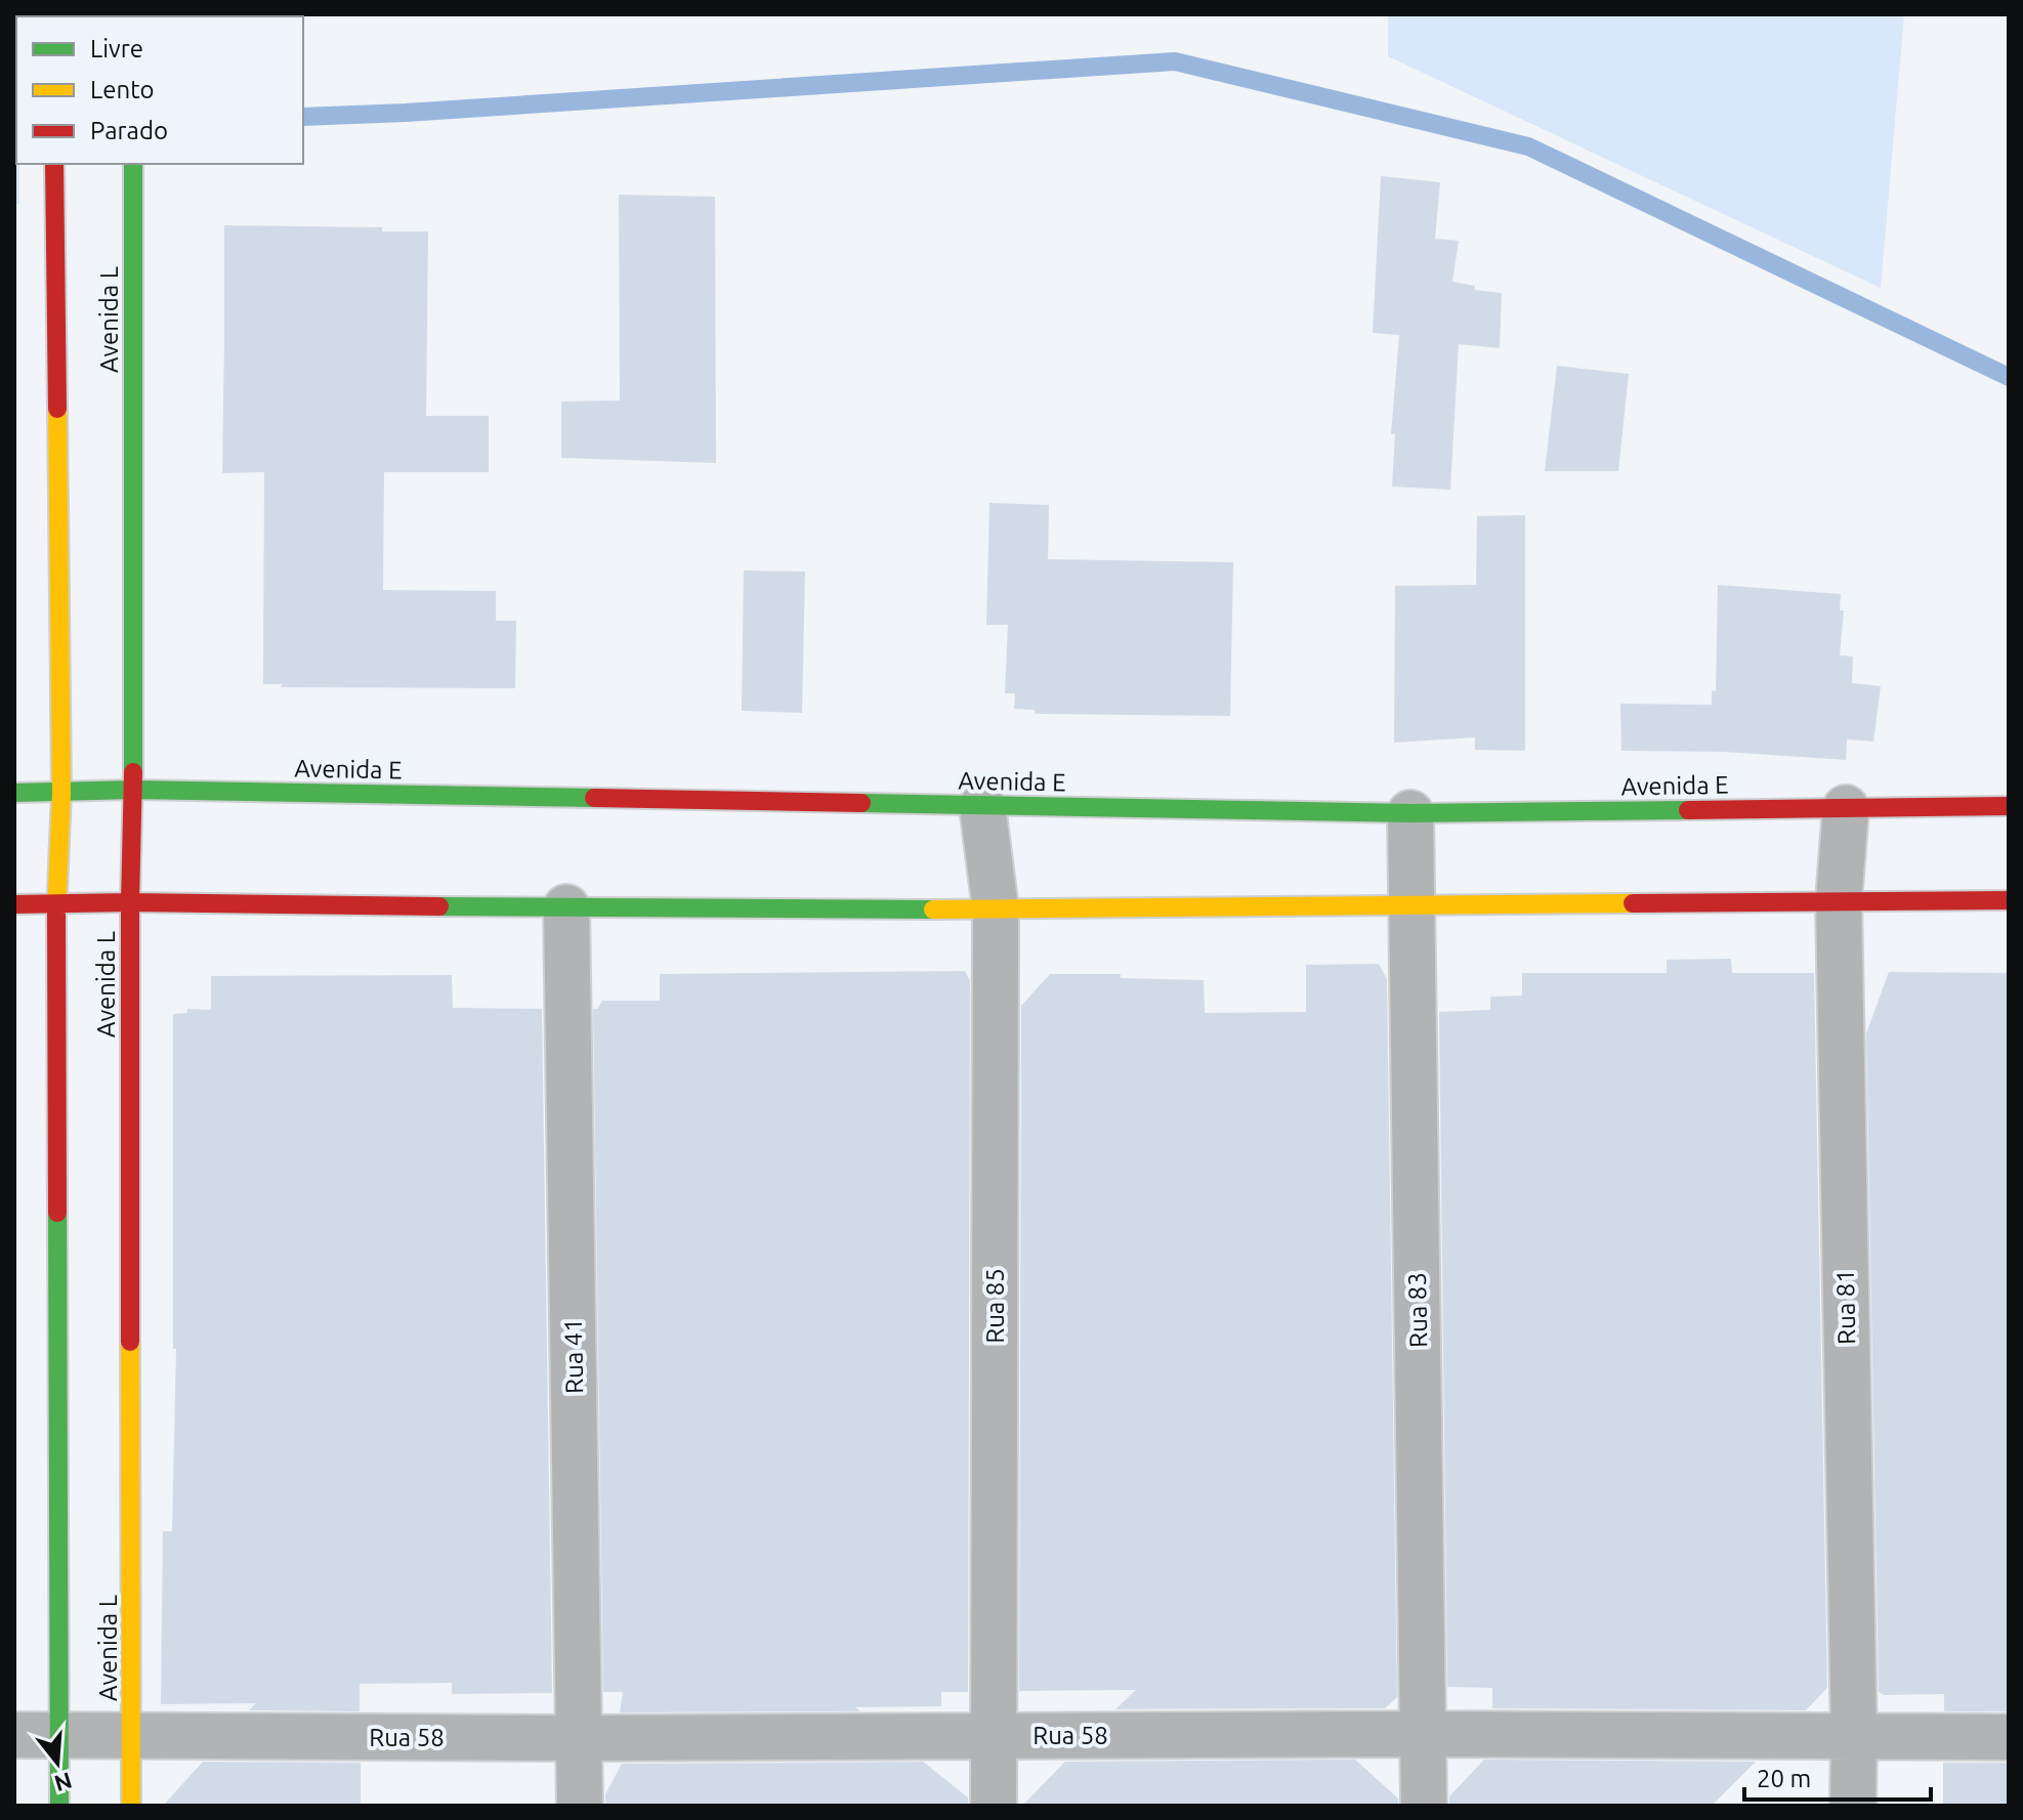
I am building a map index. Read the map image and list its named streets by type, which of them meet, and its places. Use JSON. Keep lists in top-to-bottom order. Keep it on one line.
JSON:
{"streets":{"street":["Avenida L","Avenida E","Rua 85","Rua 81","Rua 83","Rua 41","Rua 58"]},"crossings":[["Avenida L","Avenida E"],["Avenida L","Rua 58"],["Avenida E","Rua 85"],["Avenida E","Rua 81"],["Avenida E","Rua 83"],["Rua 85","Rua 58"],["Rua 81","Rua 58"],["Rua 83","Rua 58"],["Rua 41","Rua 58"]],"legend":["Livre","Lento","Parado"],"scale_bar":"20 m","north":"bottom"}
